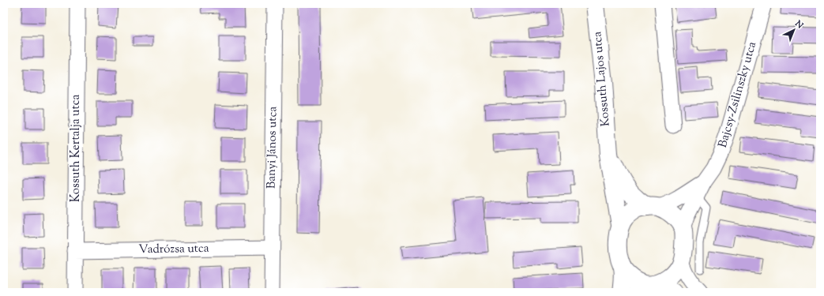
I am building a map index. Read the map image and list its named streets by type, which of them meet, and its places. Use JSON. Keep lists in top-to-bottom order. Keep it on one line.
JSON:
{"streets":{"street":["Kossuth Lajos utca","Bajcsy-Zsilinszky utca","Banyi János utca","Kossuth Kertalja utca","Vadrózsa utca"]},"crossings":[["Kossuth Lajos utca","Bajcsy-Zsilinszky utca"],["Banyi János utca","Vadrózsa utca"],["Kossuth Kertalja utca","Vadrózsa utca"]],"north":"top right"}
